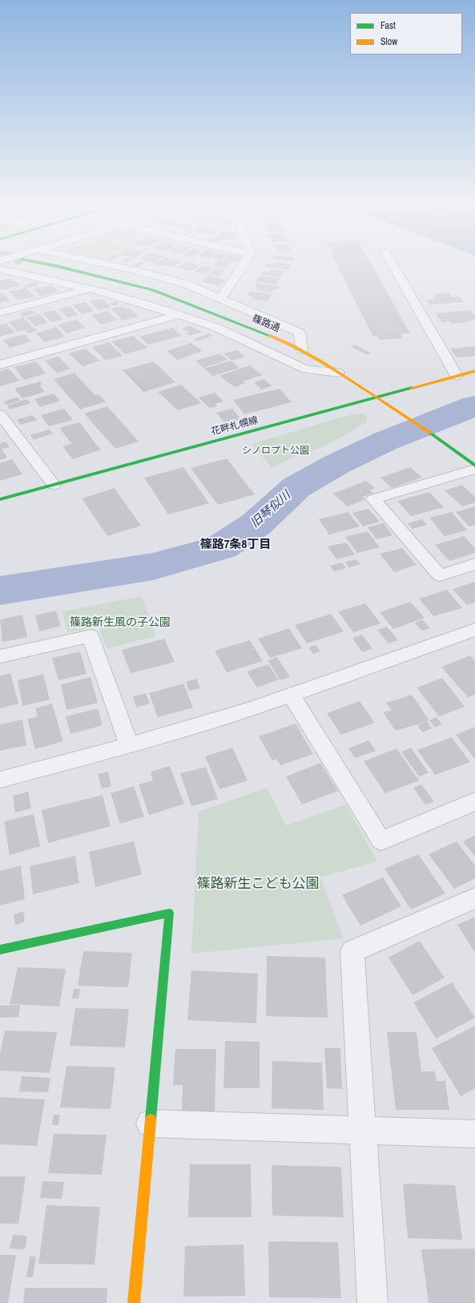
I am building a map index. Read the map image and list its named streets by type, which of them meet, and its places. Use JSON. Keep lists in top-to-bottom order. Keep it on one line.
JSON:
{"streets":{"main road":["篠路通","花畔札幌線"]},"crossings":[["篠路通","花畔札幌線"]],"districts":["篠路7条8丁目"],"water":["旧琴似川"],"parks":["シノロプト公園","篠路新生風の子公園","篠路新生こども公園"],"legend":["Fast","Slow"]}
